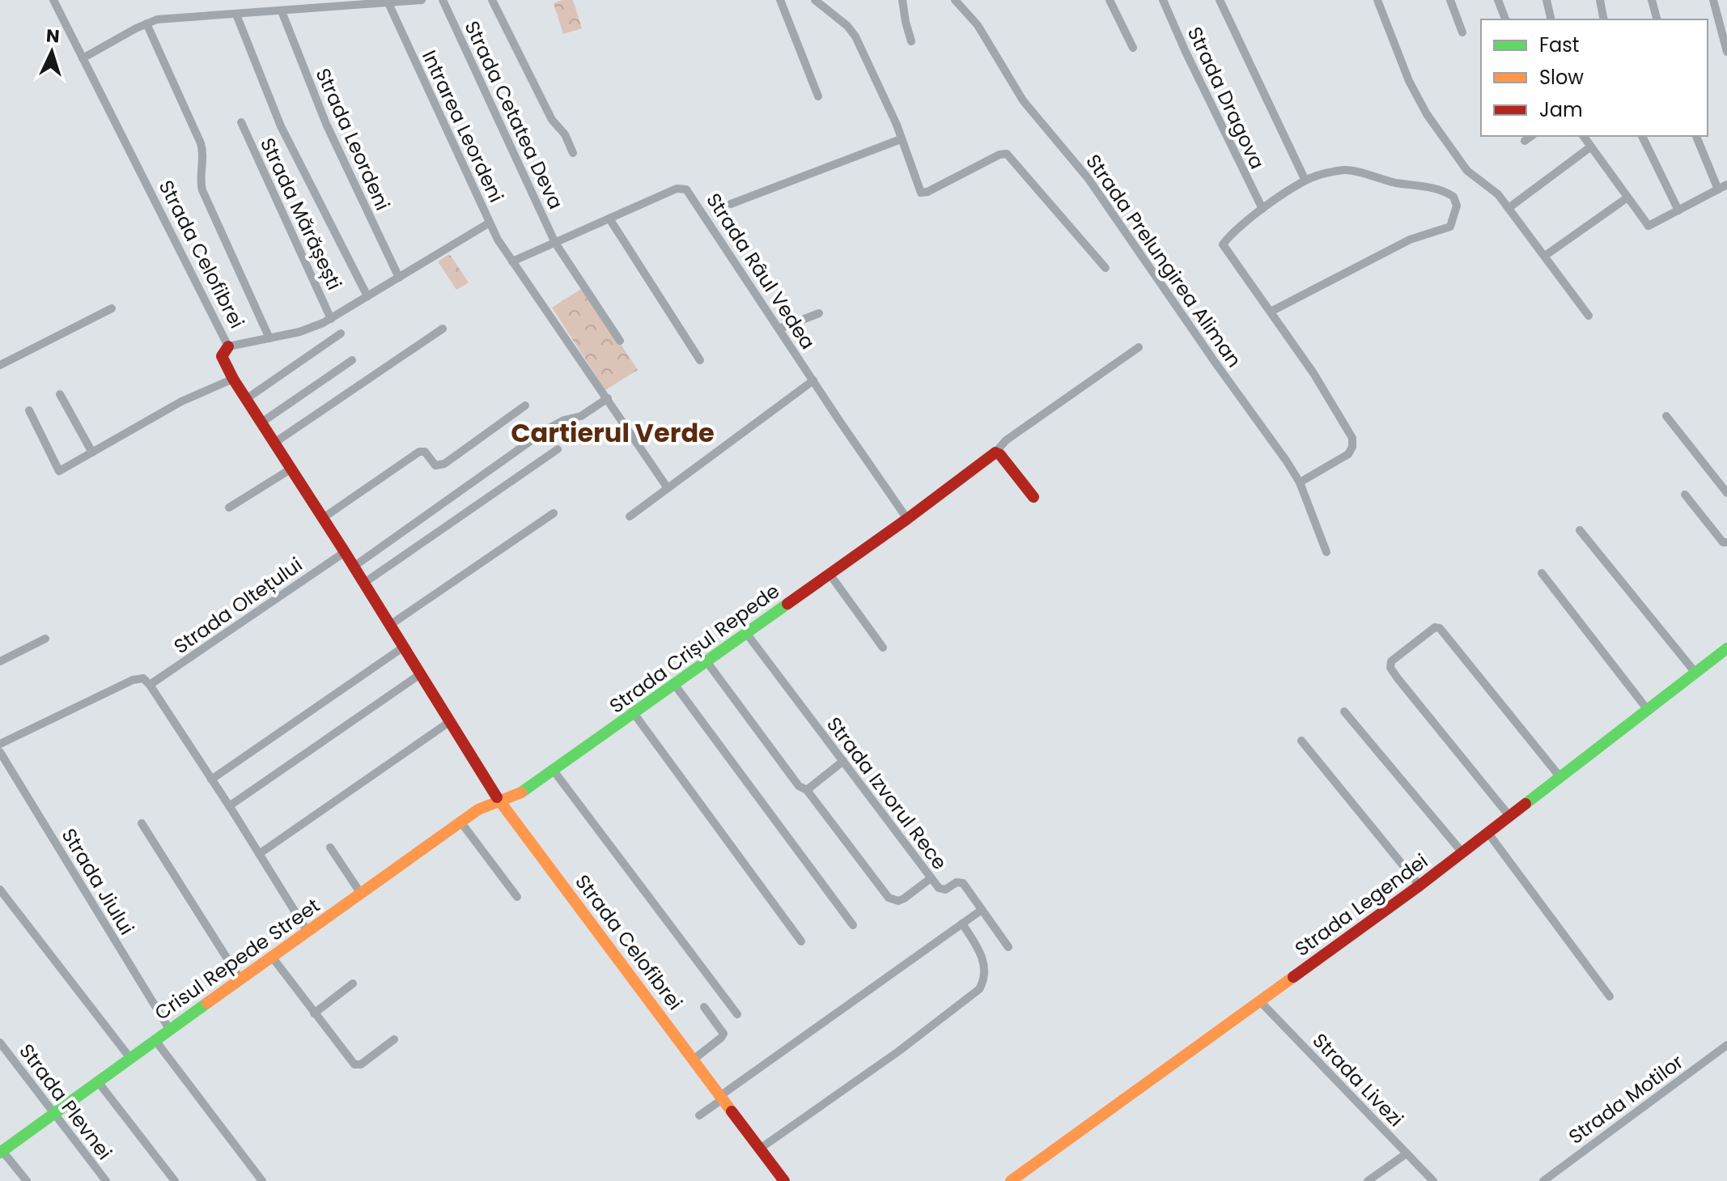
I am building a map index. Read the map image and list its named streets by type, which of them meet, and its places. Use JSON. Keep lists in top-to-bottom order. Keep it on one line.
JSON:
{"streets":{"street":["Strada Dragova","Strada Cetatea Deva","Intrarea Leordeni","Strada Leordeni","Strada Mărășești","Strada Celofibrei","Strada Prelungirea Aliman","Strada Râul Vedea","Strada Oltețului","Strada Crișul Repede","Strada Izvorul Rece","Strada Jiului","Strada Legendei","Crisul Repede Street","Strada Livezi","Strada Motilor","Strada Plevnei"]},"crossings":[["Intrarea Leordeni","Strada Mărășești"],["Strada Leordeni","Strada Mărășești"],["Strada Mărășești","Strada Celofibrei"],["Strada Celofibrei","Strada Oltețului"],["Strada Celofibrei","Strada Crișul Repede"],["Strada Celofibrei","Crisul Repede Street"],["Strada Râul Vedea","Strada Crișul Repede"],["Strada Crișul Repede","Strada Izvorul Rece"],["Strada Crișul Repede","Crisul Repede Street"],["Strada Jiului","Crisul Repede Street"],["Strada Legendei","Strada Livezi"],["Crisul Repede Street","Strada Plevnei"]],"districts":["Cartierul Verde"],"legend":["Fast","Slow","Jam"],"north":"top"}
